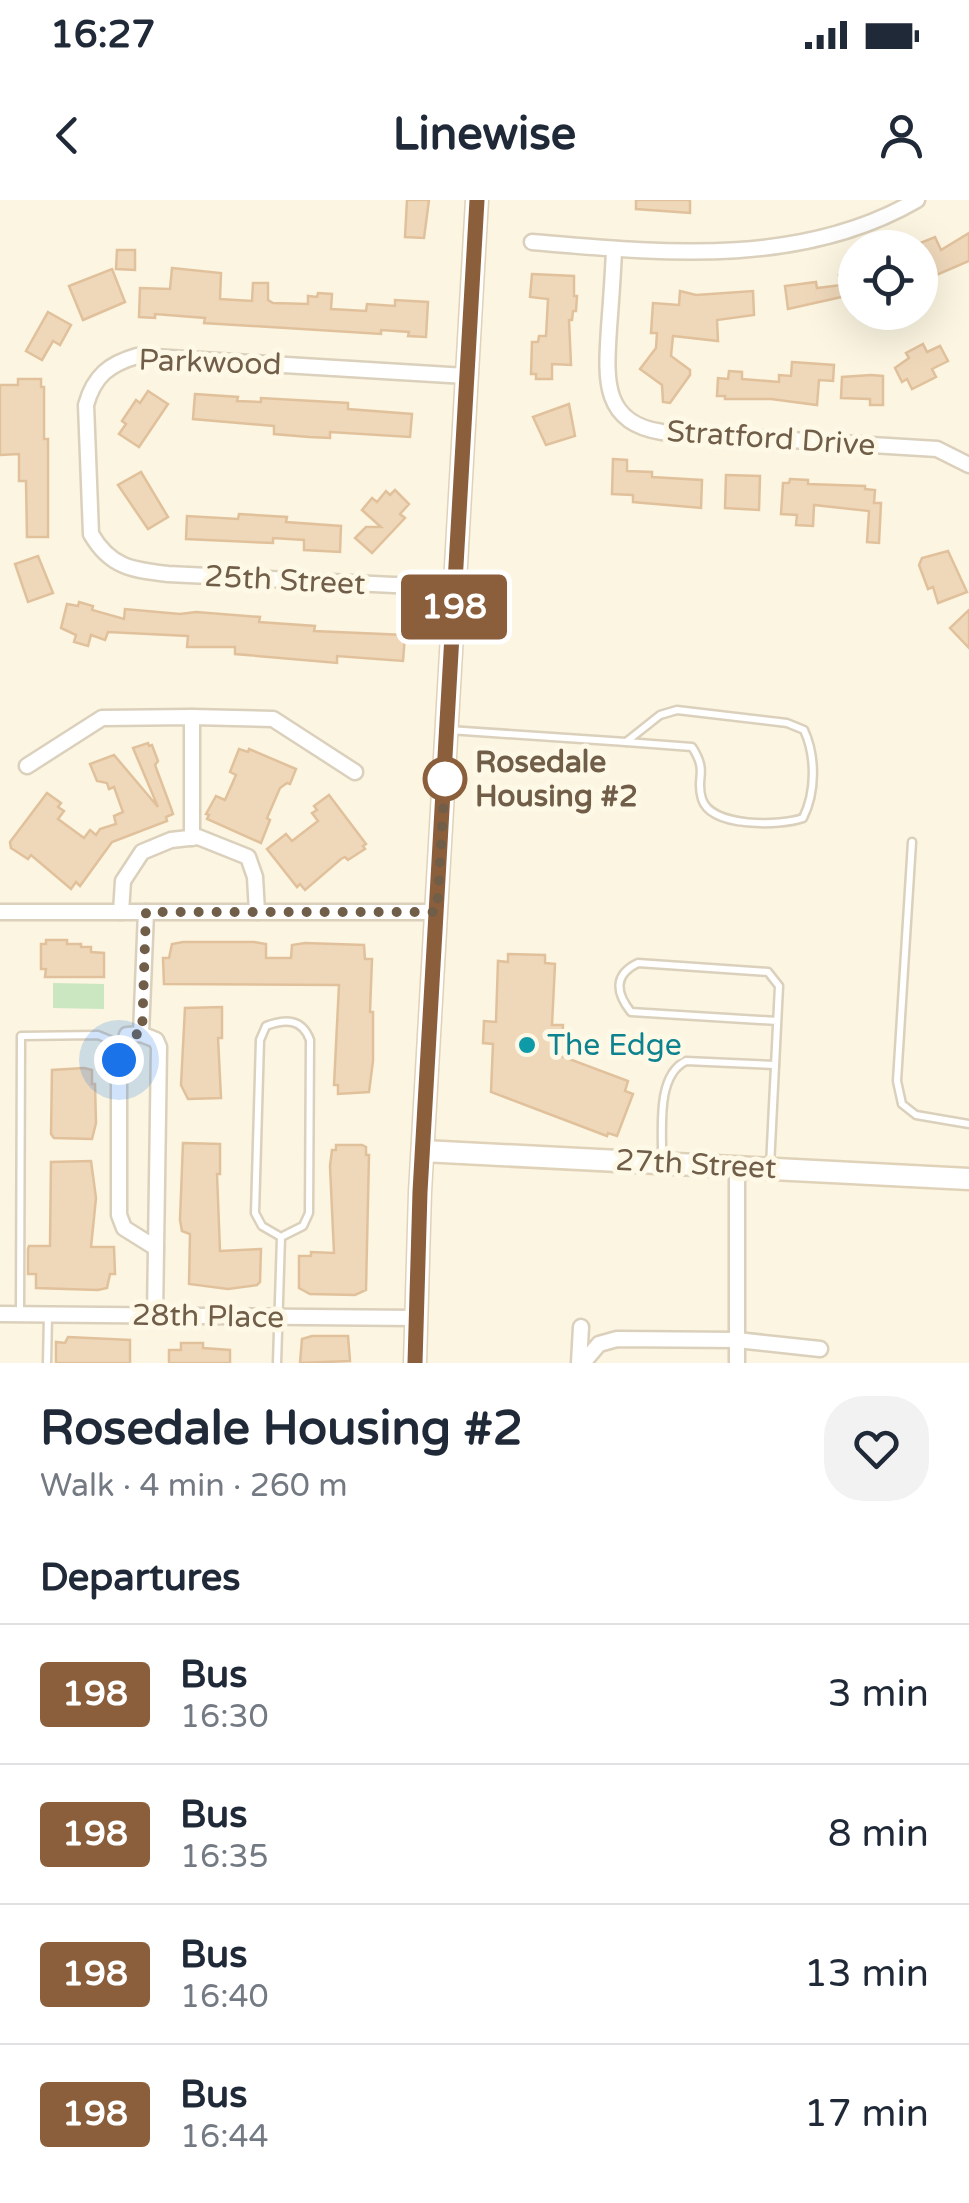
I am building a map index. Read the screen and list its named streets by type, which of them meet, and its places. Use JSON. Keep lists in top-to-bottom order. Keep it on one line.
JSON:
{"streets":{"main road":["27th Street"],"street":["Parkwood","Stratford Drive","25th Street","28th Place"]},"crossings":[["Parkwood","25th Street"]],"places":["Rosedale Housing #2","The Edge"],"lines":["bus line 198"],"page":{"status":"16:27","header":"Linewise","on_map":"198","heading":[["Rosedale Housing #2","Walk · 4 min · 260 m"],"Departures"],"list":[{"mark":"198","name":"Bus","note":"16:30","value":"3 min"},{"mark":"198","name":"Bus","note":"16:35","value":"8 min"},{"mark":"198","name":"Bus","note":"16:40","value":"13 min"},{"mark":"198","name":"Bus","note":"16:44","value":"17 min"}]}}
